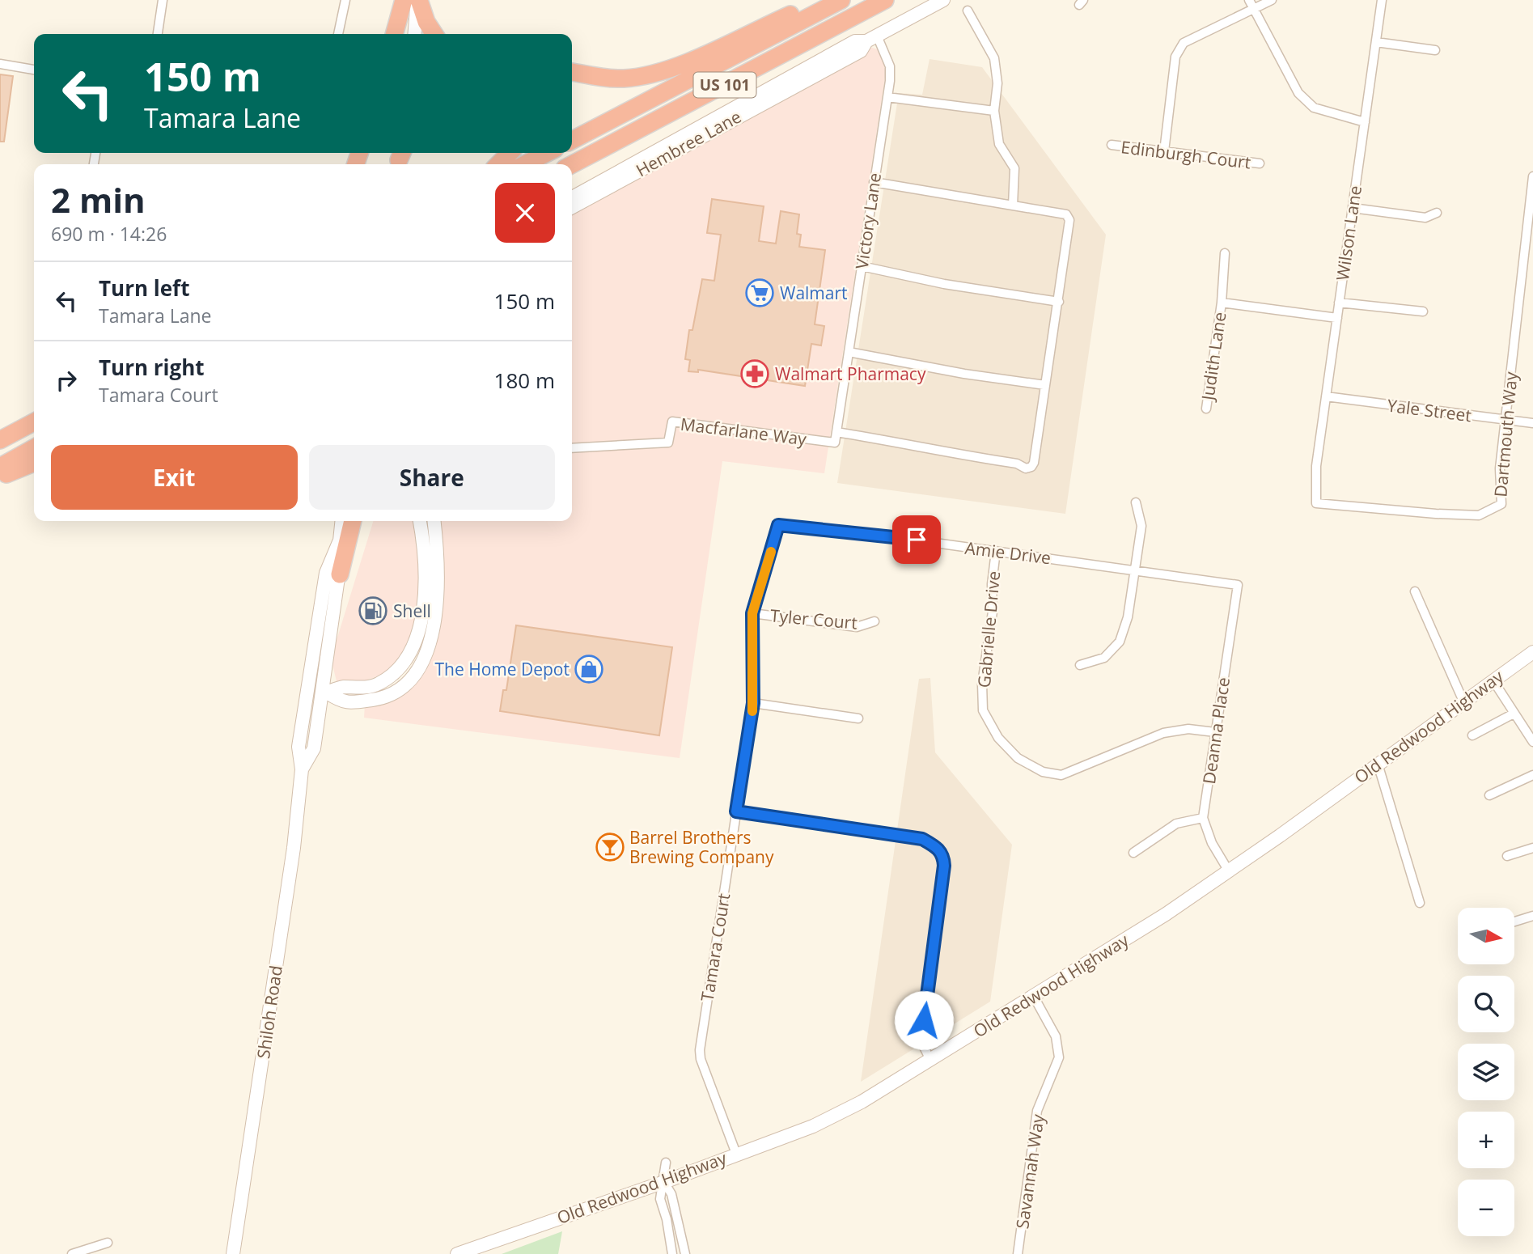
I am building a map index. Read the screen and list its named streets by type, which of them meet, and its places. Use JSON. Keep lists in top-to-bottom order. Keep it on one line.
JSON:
{"streets":{"highway":["US 101"],"main road":["Hembree Lane","Old Redwood Highway","Shiloh Road"],"street":["Edinburgh Court","Victory Lane","Wilson Lane","Judith Lane","Yale Street","Macfarlane Way","Dartmouth Way","Amie Drive","Tyler Court","Gabrielle Drive","Deanna Place","Tamara Court","Savannah Way"]},"crossings":[["Hembree Lane","Victory Lane"],["Victory Lane","Macfarlane Way"],["Wilson Lane","Yale Street"],["Wilson Lane","Dartmouth Way"],["Yale Street","Dartmouth Way"],["Amie Drive","Gabrielle Drive"],["Amie Drive","Deanna Place"],["Amie Drive","Tamara Court"],["Tyler Court","Tamara Court"],["Gabrielle Drive","Deanna Place"],["Old Redwood Highway","Deanna Place"],["Old Redwood Highway","Tamara Court"],["Old Redwood Highway","Savannah Way"]],"places":{"supermarket":["Walmart"],"pharmacy":["Walmart Pharmacy"],"fuel station":["Shell"],"shop":["The Home Depot"],"bar":["Barrel Brothers Brewing Company"]},"north":"right","page":{"turn":["150 m","Tamara Lane"],"heading":["2 min","690 m · 14:26"],"list":[{"name":"Turn left","note":"Tamara Lane","value":"150 m"},{"name":"Turn right","note":"Tamara Court","value":"180 m"}],"buttons":["Exit","Share"],"map_buttons":["+","−"]}}
